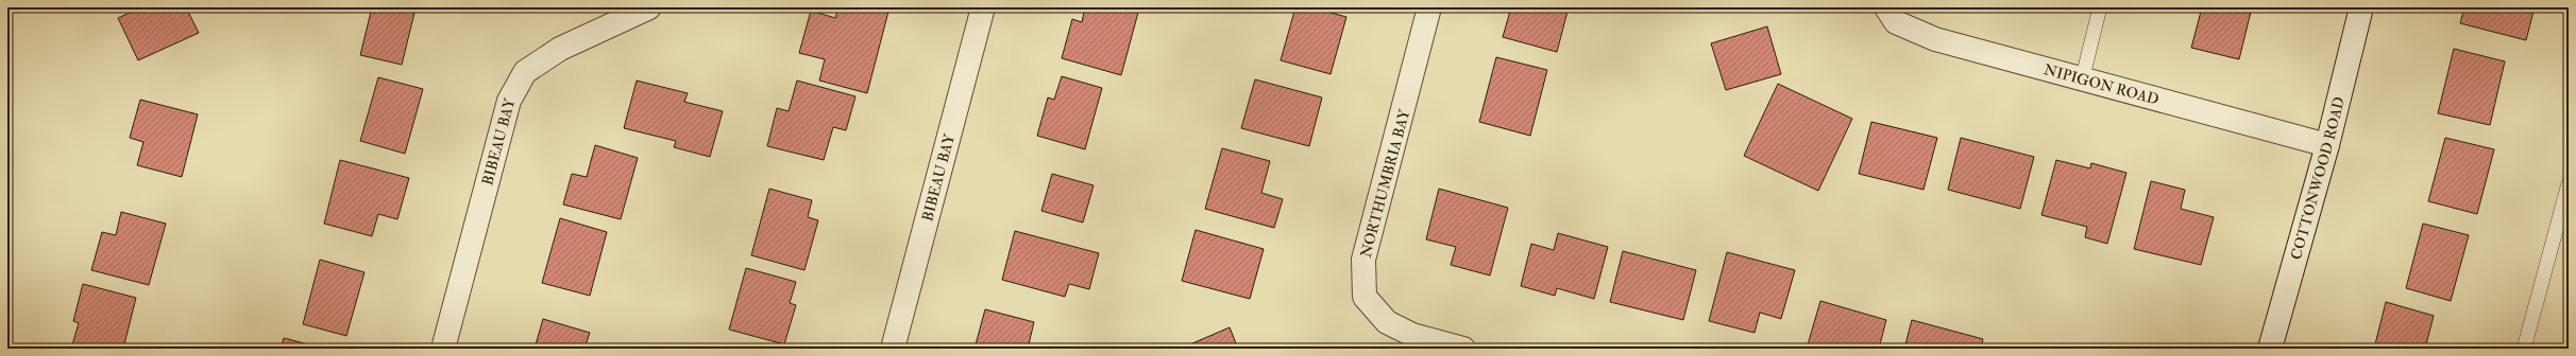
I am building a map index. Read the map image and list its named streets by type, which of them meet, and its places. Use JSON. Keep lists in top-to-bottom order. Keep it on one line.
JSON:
{"streets":{"street":["NIPIGON ROAD","BIBEAU BAY","COTTONWOOD ROAD","NORTHUMBRIA BAY"]},"crossings":[["NIPIGON ROAD","COTTONWOOD ROAD"]]}
